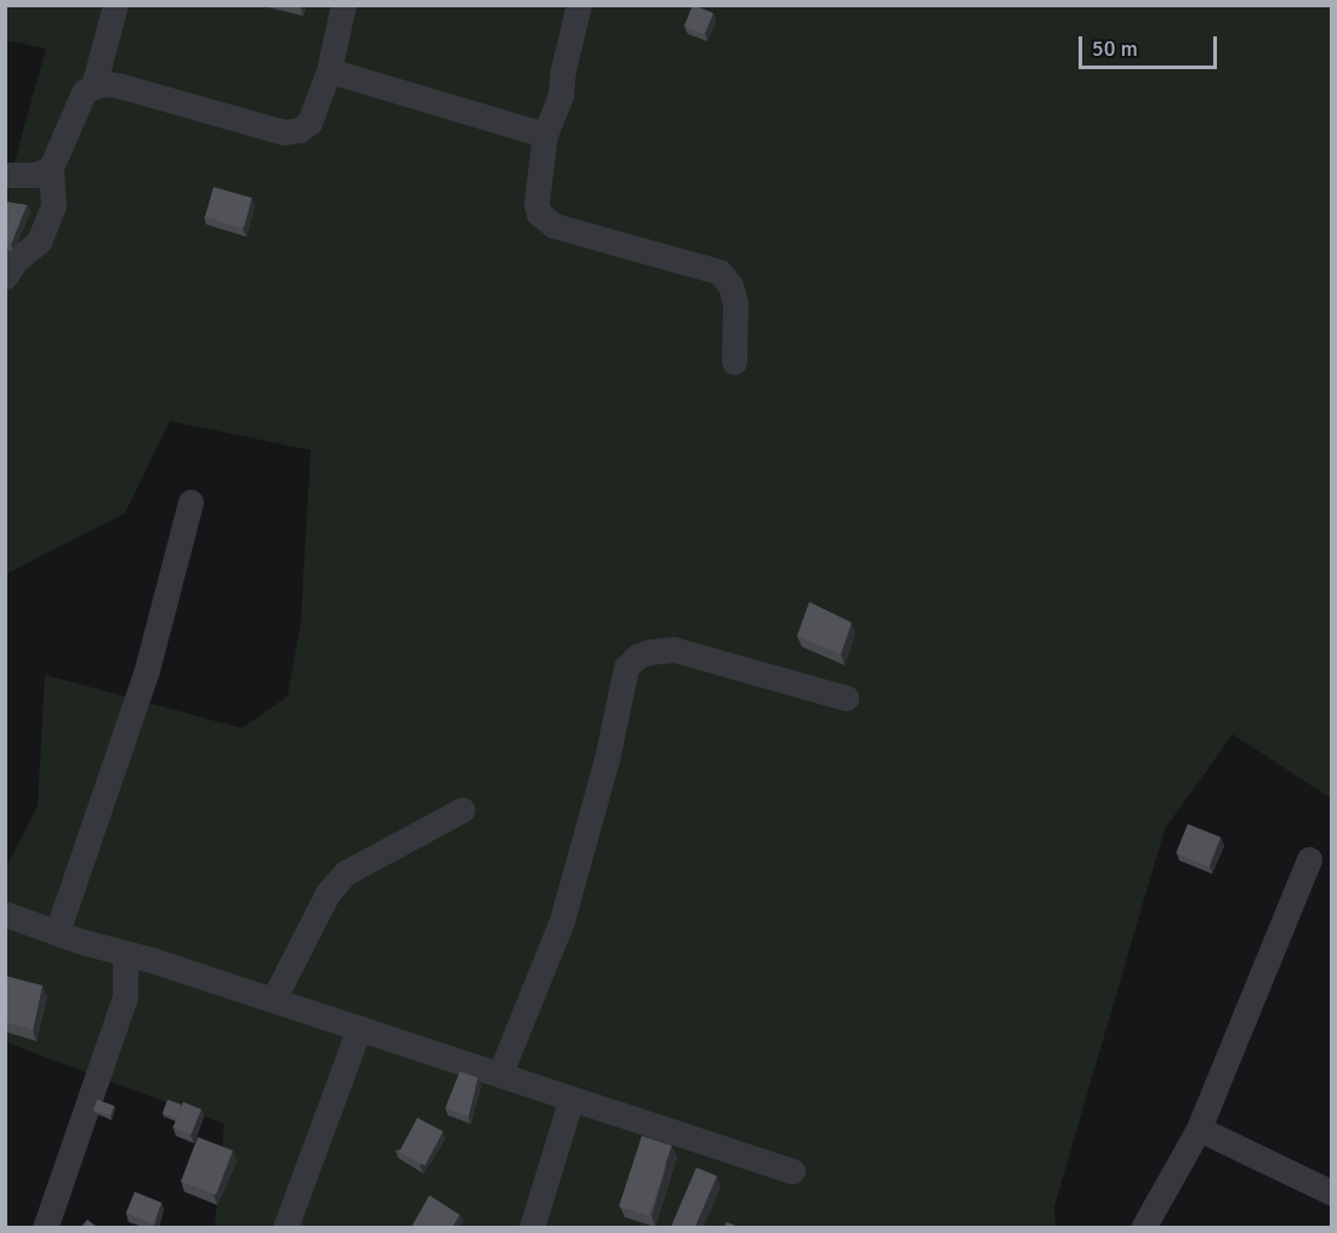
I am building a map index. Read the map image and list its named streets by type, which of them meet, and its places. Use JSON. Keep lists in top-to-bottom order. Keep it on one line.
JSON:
{"scale_bar":"50 m"}
